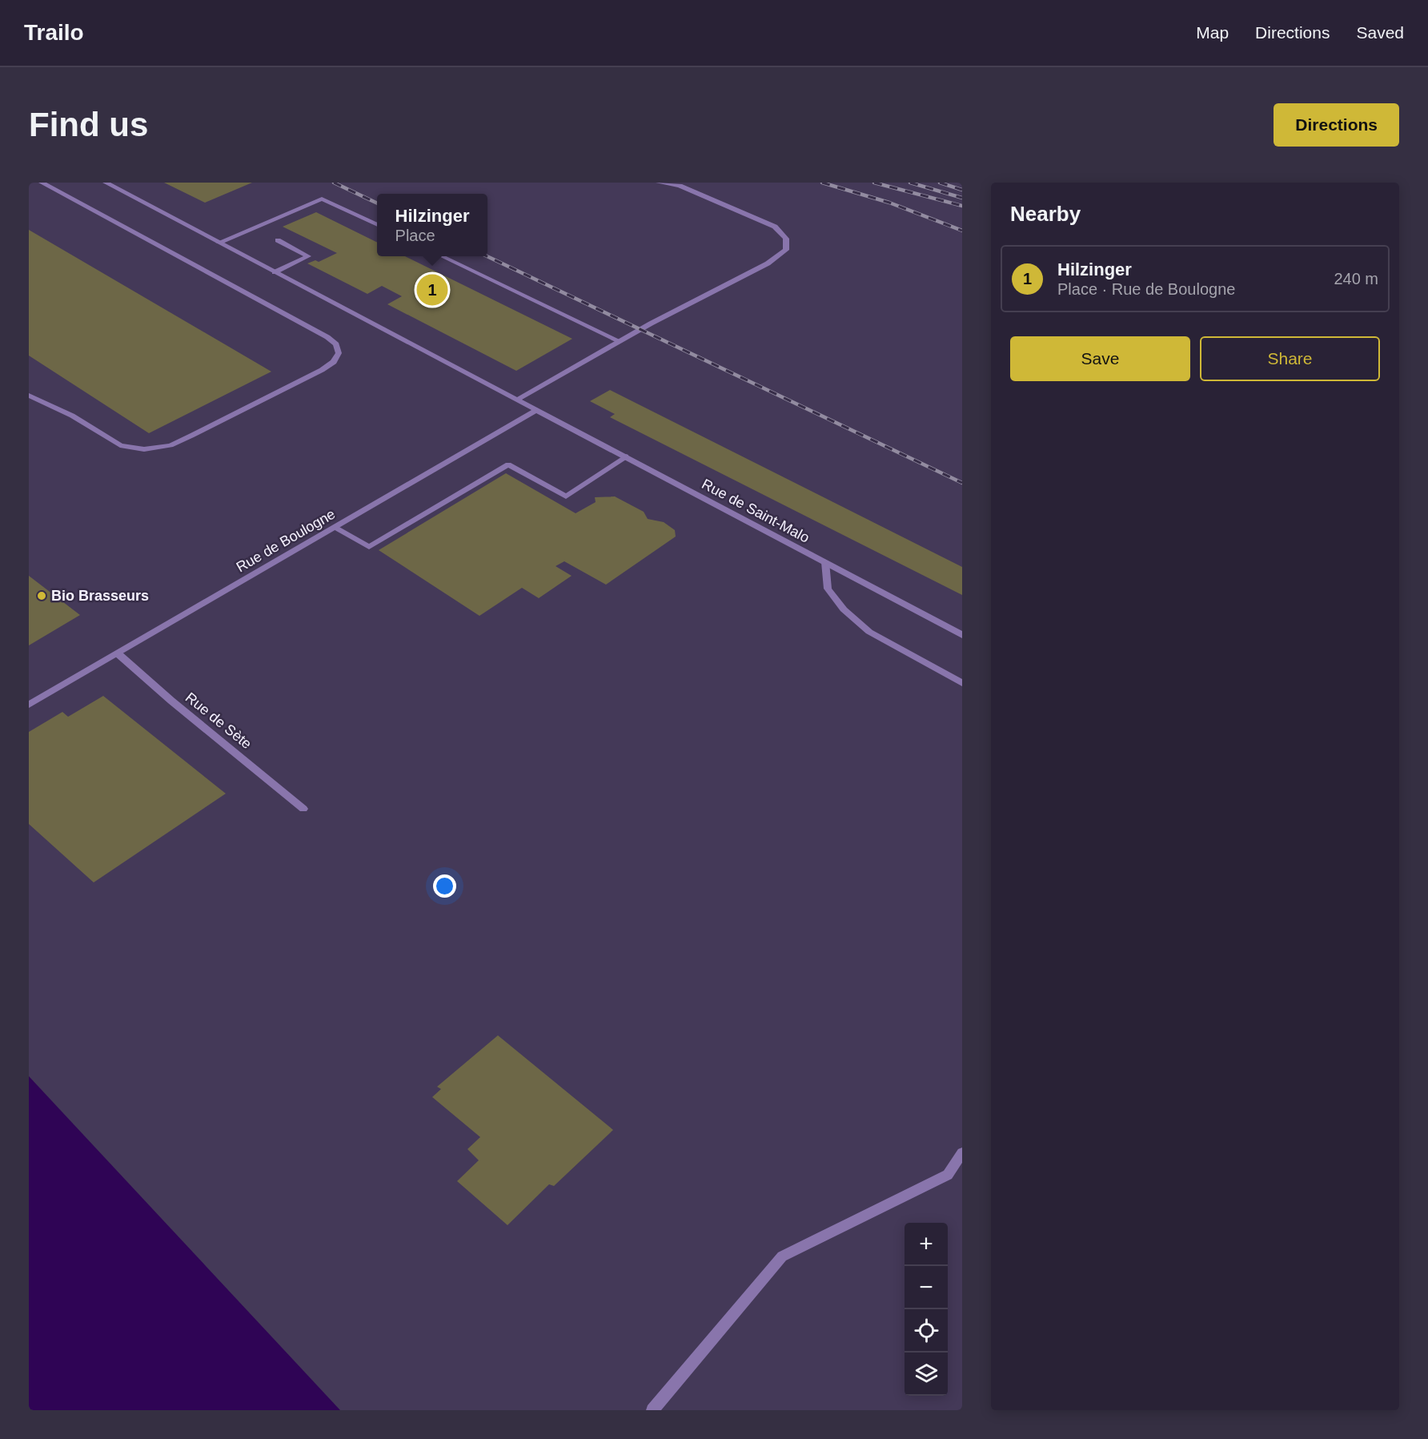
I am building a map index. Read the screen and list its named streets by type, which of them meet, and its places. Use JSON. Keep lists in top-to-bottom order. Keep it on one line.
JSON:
{"streets":{"street":["Rue de Saint-Malo","Rue de Boulogne","Rue de Sète"]},"crossings":[["Rue de Saint-Malo","Rue de Boulogne"],["Rue de Boulogne","Rue de Sète"]],"places":["Bio Brasseurs"],"page":{"header":"Trailo","nav":["Map","Directions","Saved"],"buttons":["Directions",["Save","Share"]],"title":"Find us","heading":"Nearby","popup":["Hilzinger","Place"],"list":[{"mark":"1","name":"Hilzinger","note":"Place · Rue de Boulogne","value":"240 m"}],"pins":"1","map_buttons":["+","−"]}}
